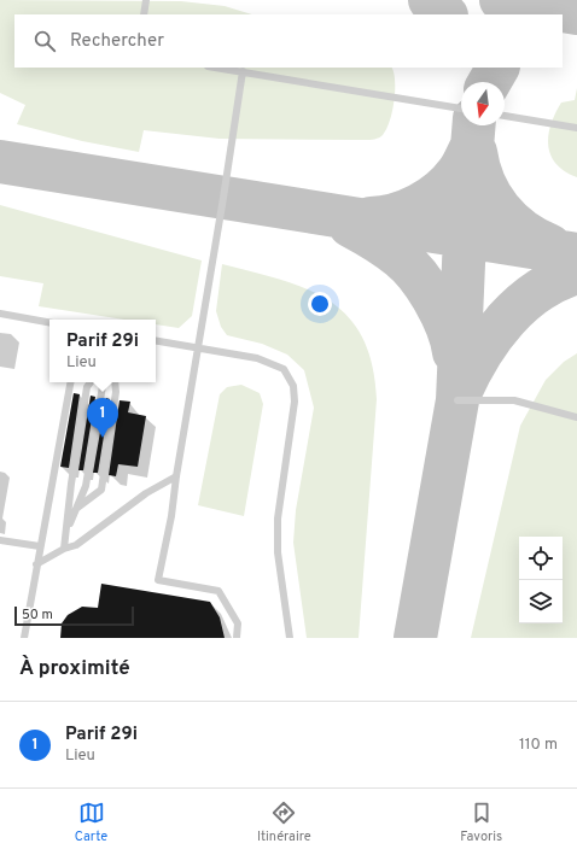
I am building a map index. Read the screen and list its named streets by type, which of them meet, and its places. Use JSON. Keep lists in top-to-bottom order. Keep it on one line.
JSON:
{"scale_bar":"50 m","north":"bottom","page":{"search":"Rechercher","popup":["Parif 29i","Lieu"],"pins":"1","scale":"50 m","heading":"À proximité","list":[{"mark":"1","name":"Parif 29i","note":"Lieu","value":"110 m"}],"nav":["Carte","Itinéraire","Favoris"]}}
